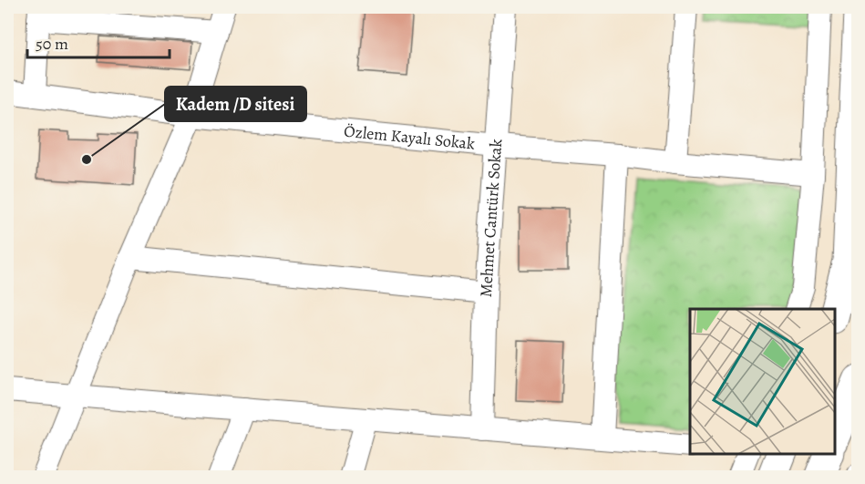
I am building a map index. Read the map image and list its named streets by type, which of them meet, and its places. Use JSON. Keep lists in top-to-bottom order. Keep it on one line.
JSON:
{"streets":{"street":["Özlem Kayalı Sokak","Mehmet Cantürk Sokak"]},"crossings":[["Özlem Kayalı Sokak","Mehmet Cantürk Sokak"]],"places":["Kadem /D sitesi"],"scale_bar":"50 m"}
